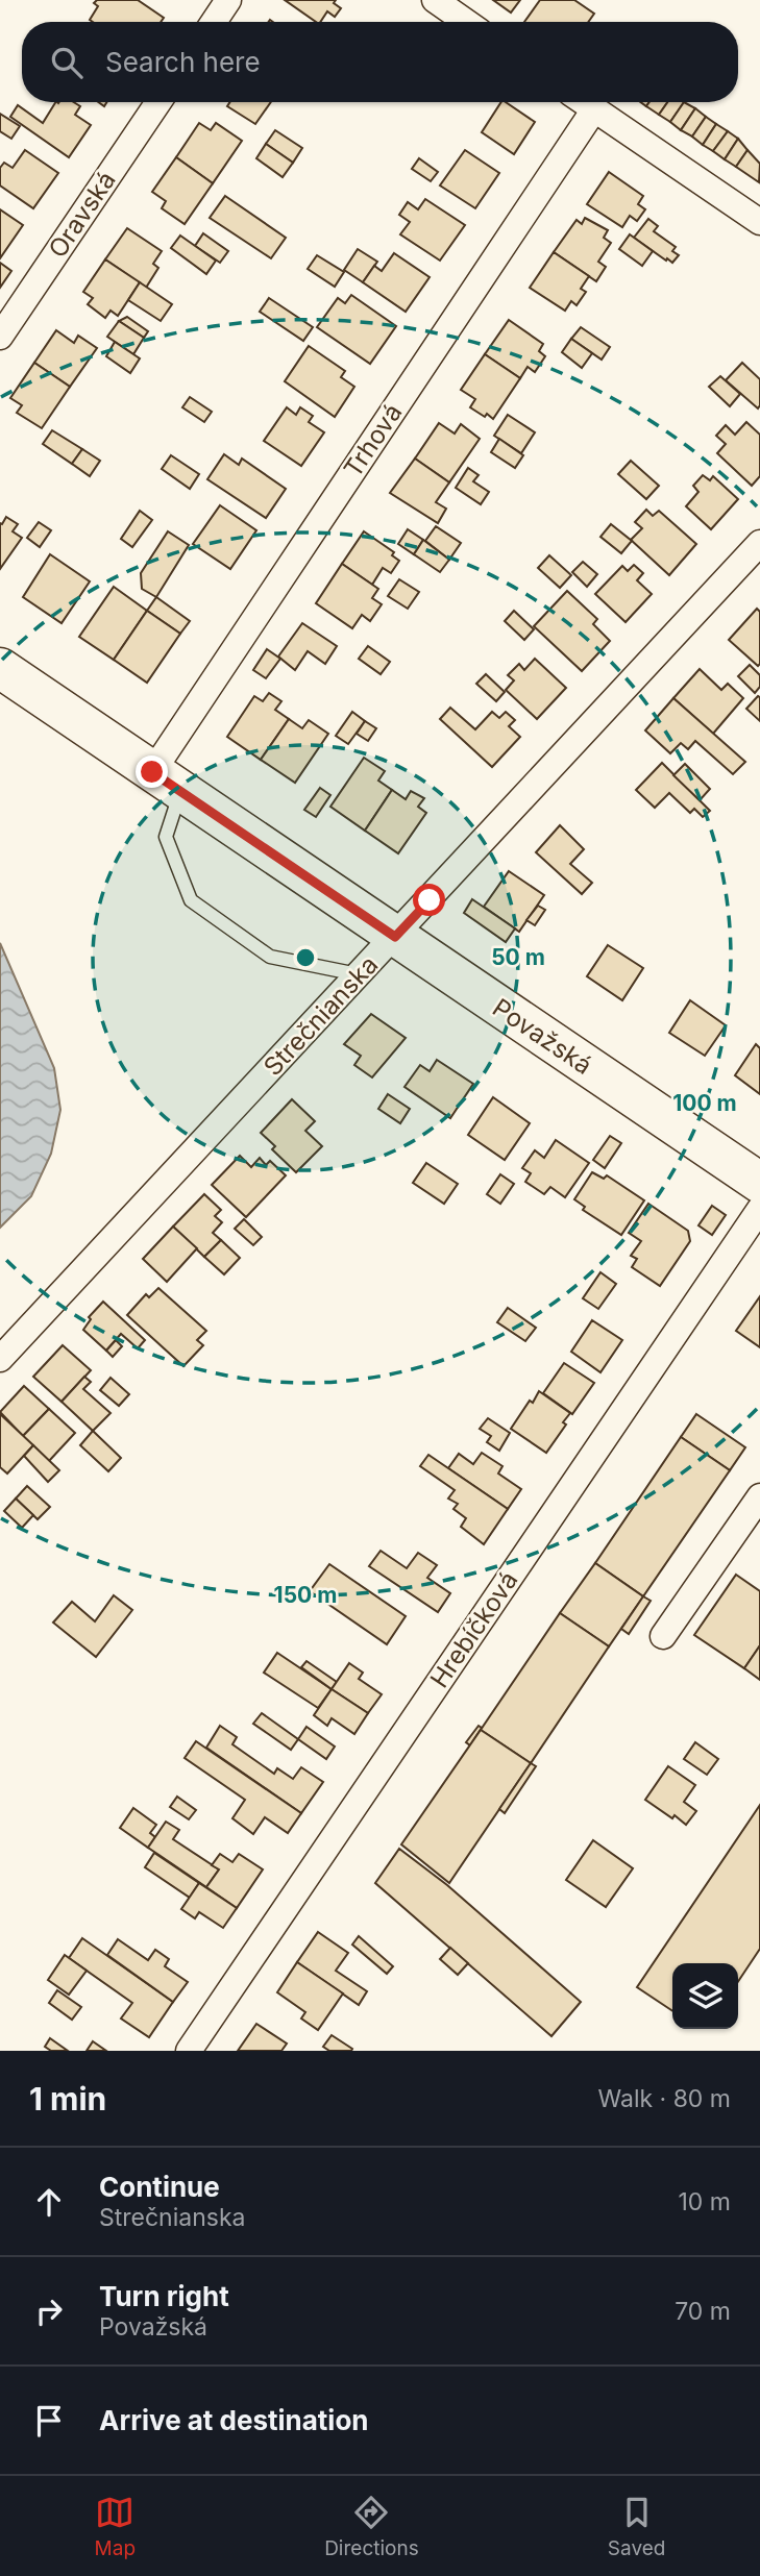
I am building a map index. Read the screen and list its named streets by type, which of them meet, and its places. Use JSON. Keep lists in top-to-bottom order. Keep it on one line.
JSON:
{"streets":{"main road":["Považská"],"street":["Oravská","Trhová","Strečnianska","Hrebíčková"]},"crossings":[["Trhová","Považská"],["Strečnianska","Považská"]],"page":{"search":"Search here","heading":["1 min","Walk · 80 m"],"list":[["Continue","Strečnianska","10 m"],["Turn right","Považská","70 m"],"Arrive at destination"],"nav":["Map","Directions","Saved"]},"rings":["50 m","100 m","150 m"]}
